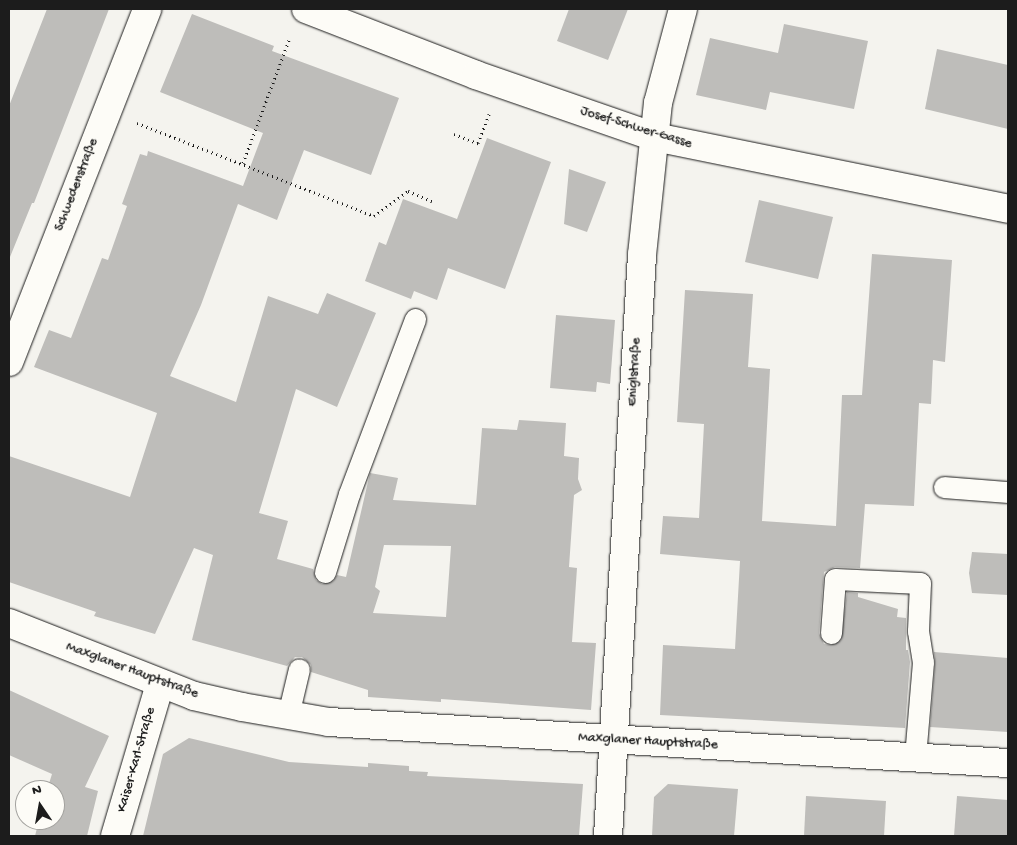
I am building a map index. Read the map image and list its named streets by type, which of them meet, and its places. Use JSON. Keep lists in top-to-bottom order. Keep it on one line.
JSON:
{"streets":{"street":["Josef-Schwer-Gasse","Schwedenstraße","Eniglstraße","Maxglaner Hauptstraße","Kaiser-Karl-Straße"]},"crossings":[["Josef-Schwer-Gasse","Eniglstraße"],["Eniglstraße","Maxglaner Hauptstraße"],["Maxglaner Hauptstraße","Kaiser-Karl-Straße"]],"north":"top"}
